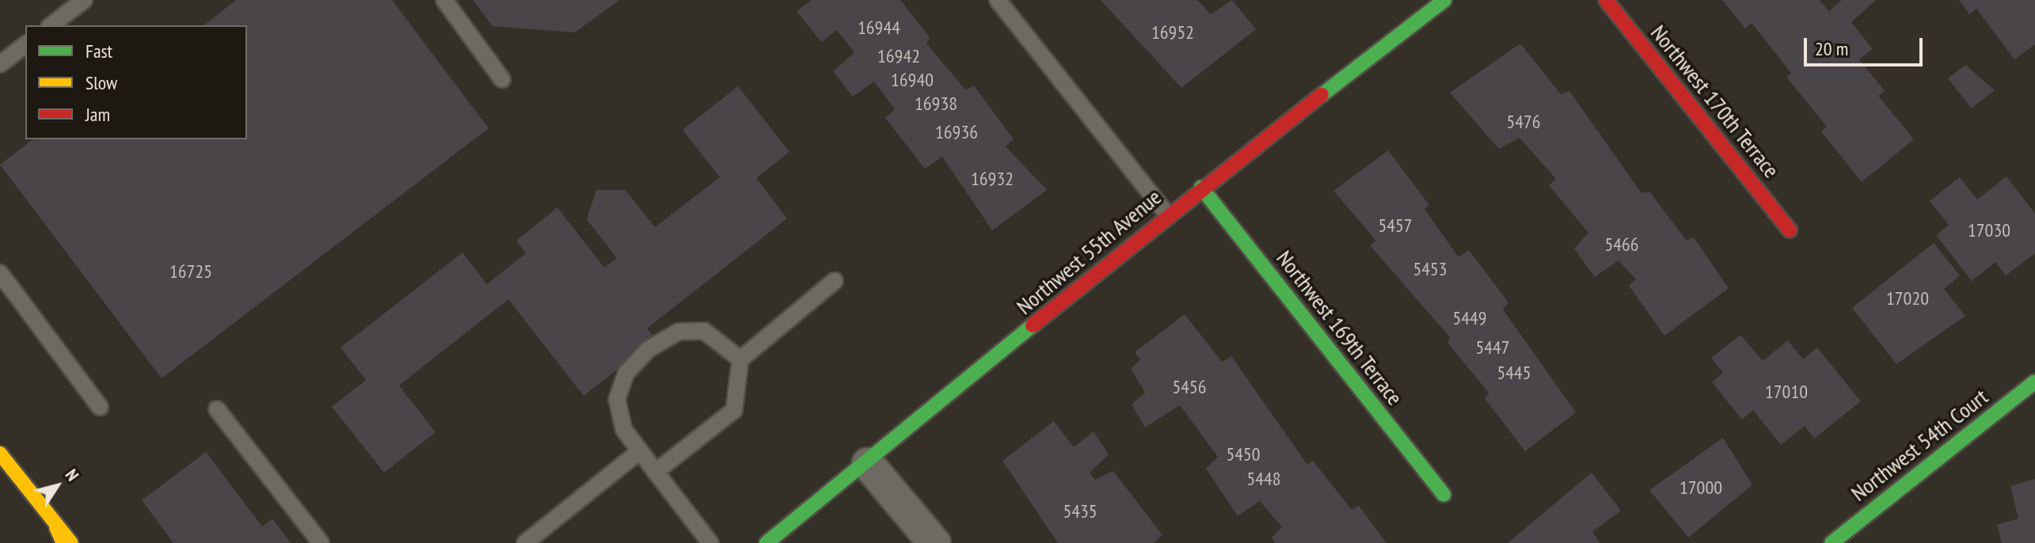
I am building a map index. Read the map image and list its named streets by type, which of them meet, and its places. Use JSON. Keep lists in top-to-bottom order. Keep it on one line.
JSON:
{"streets":{"main road":["Northwest 170th Terrace","Northwest 55th Avenue","Northwest 169th Terrace","Northwest 54th Court"]},"crossings":[["Northwest 55th Avenue","Northwest 169th Terrace"]],"house_numbers":["16944","16952","16942","16940","16938","5476","16936","16932","5457","17030","5466","5453","16725","17020","5449","5447","5445","5456","17010","5450","5448","17000","5435"],"legend":["Fast","Slow","Jam"],"scale_bar":"20 m","north":"top right"}
